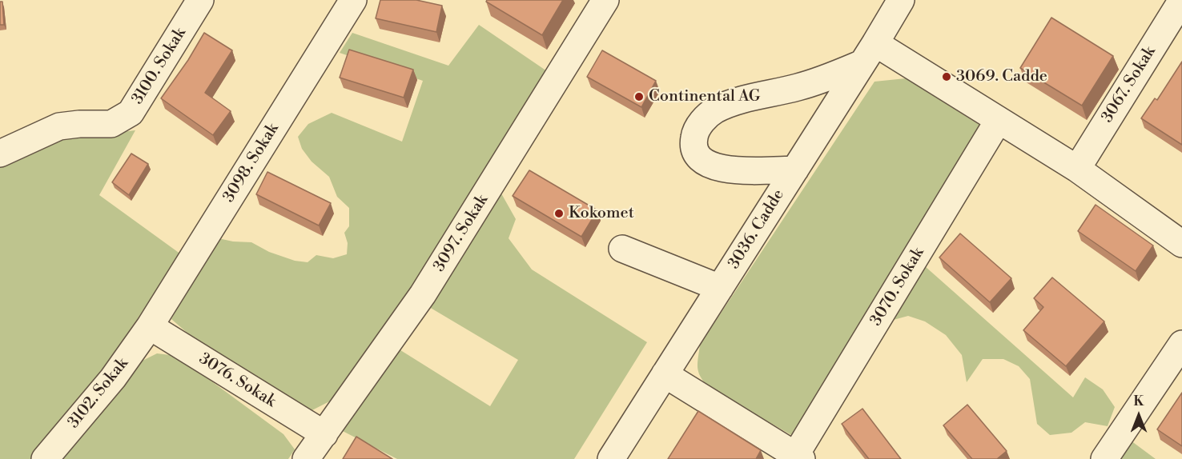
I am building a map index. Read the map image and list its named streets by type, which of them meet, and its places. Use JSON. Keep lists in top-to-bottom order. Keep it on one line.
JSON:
{"streets":{"street":["3100. Sokak","3067. Sokak","3098. Sokak","3036. Cadde","3097. Sokak","3070. Sokak","3076. Sokak","3102. Sokak"]},"crossings":[["3098. Sokak","3076. Sokak"],["3098. Sokak","3102. Sokak"],["3097. Sokak","3076. Sokak"],["3076. Sokak","3102. Sokak"]],"places":["3069. Cadde","Continental AG","Kokomet"],"north":"top"}
